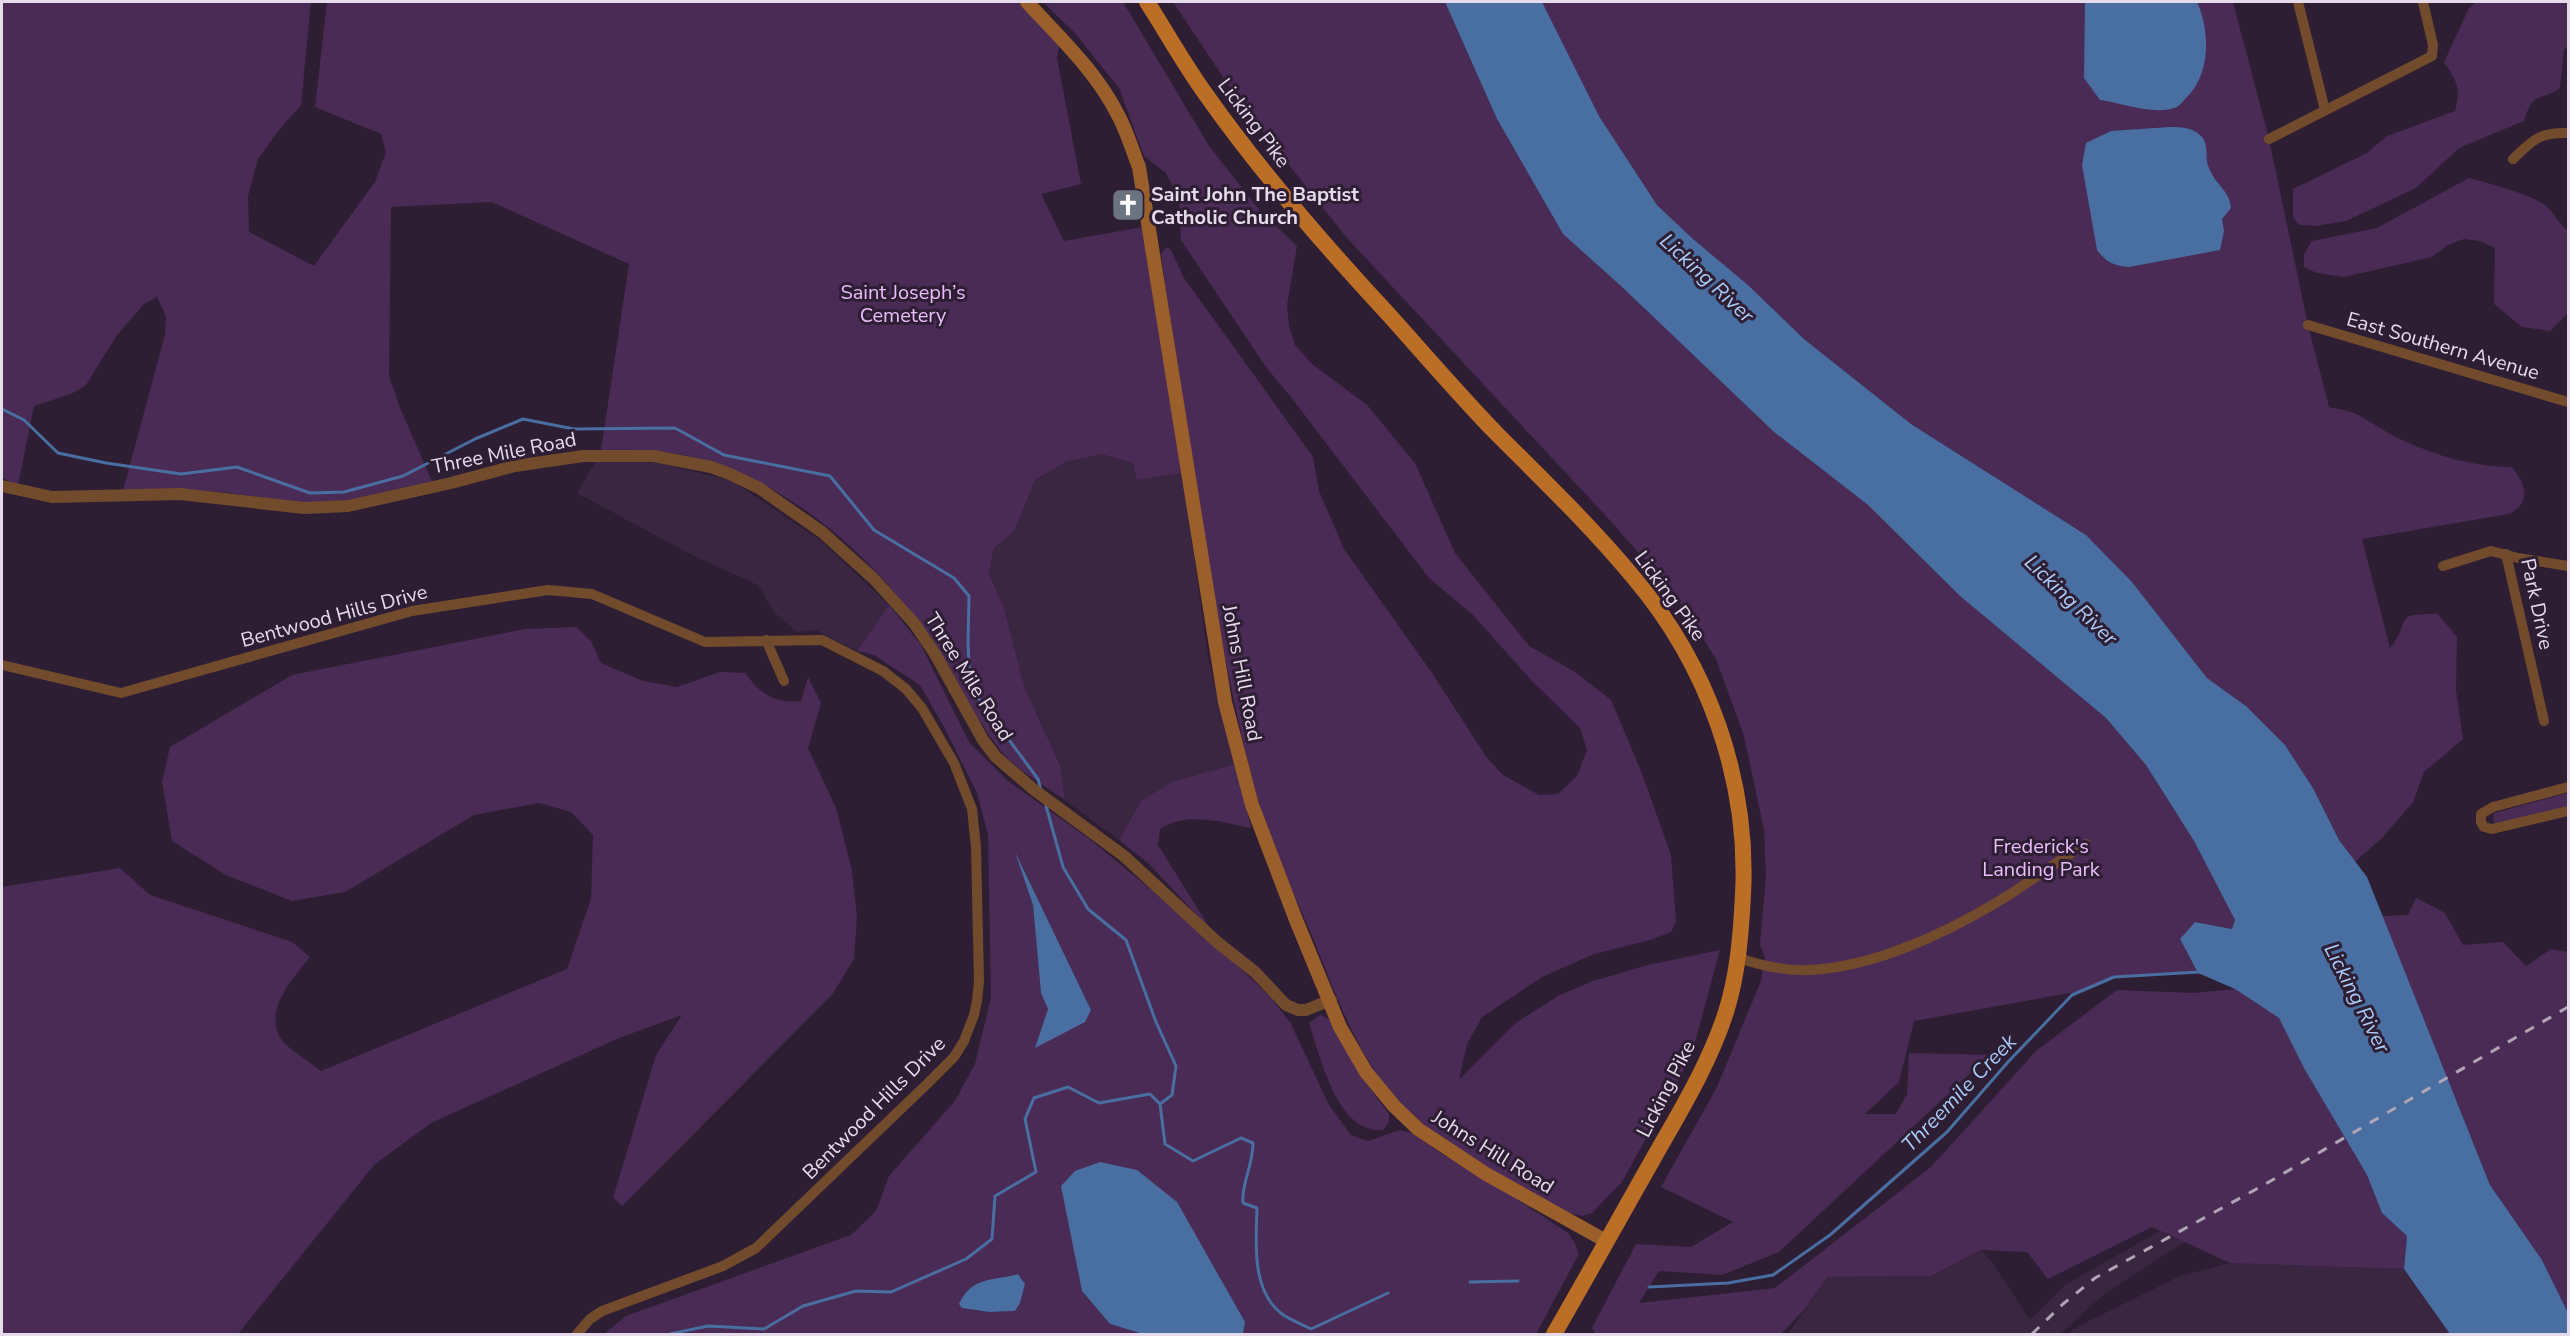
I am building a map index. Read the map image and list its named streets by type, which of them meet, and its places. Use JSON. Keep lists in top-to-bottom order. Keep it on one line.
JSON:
{"streets":{"main road":["Licking Pike","Johns Hill Road"],"street":["East Southern Avenue","Three Mile Road","Park Drive","Bentwood Hills Drive"]},"crossings":[["Licking Pike","Johns Hill Road"],["Three Mile Road","Johns Hill Road"]],"water":["Licking River","Threemile Creek"],"parks":["Saint Joseph’s Cemetery","Frederick's Landing Park"],"places":{"church":["Saint John The Baptist Catholic Church"]}}
